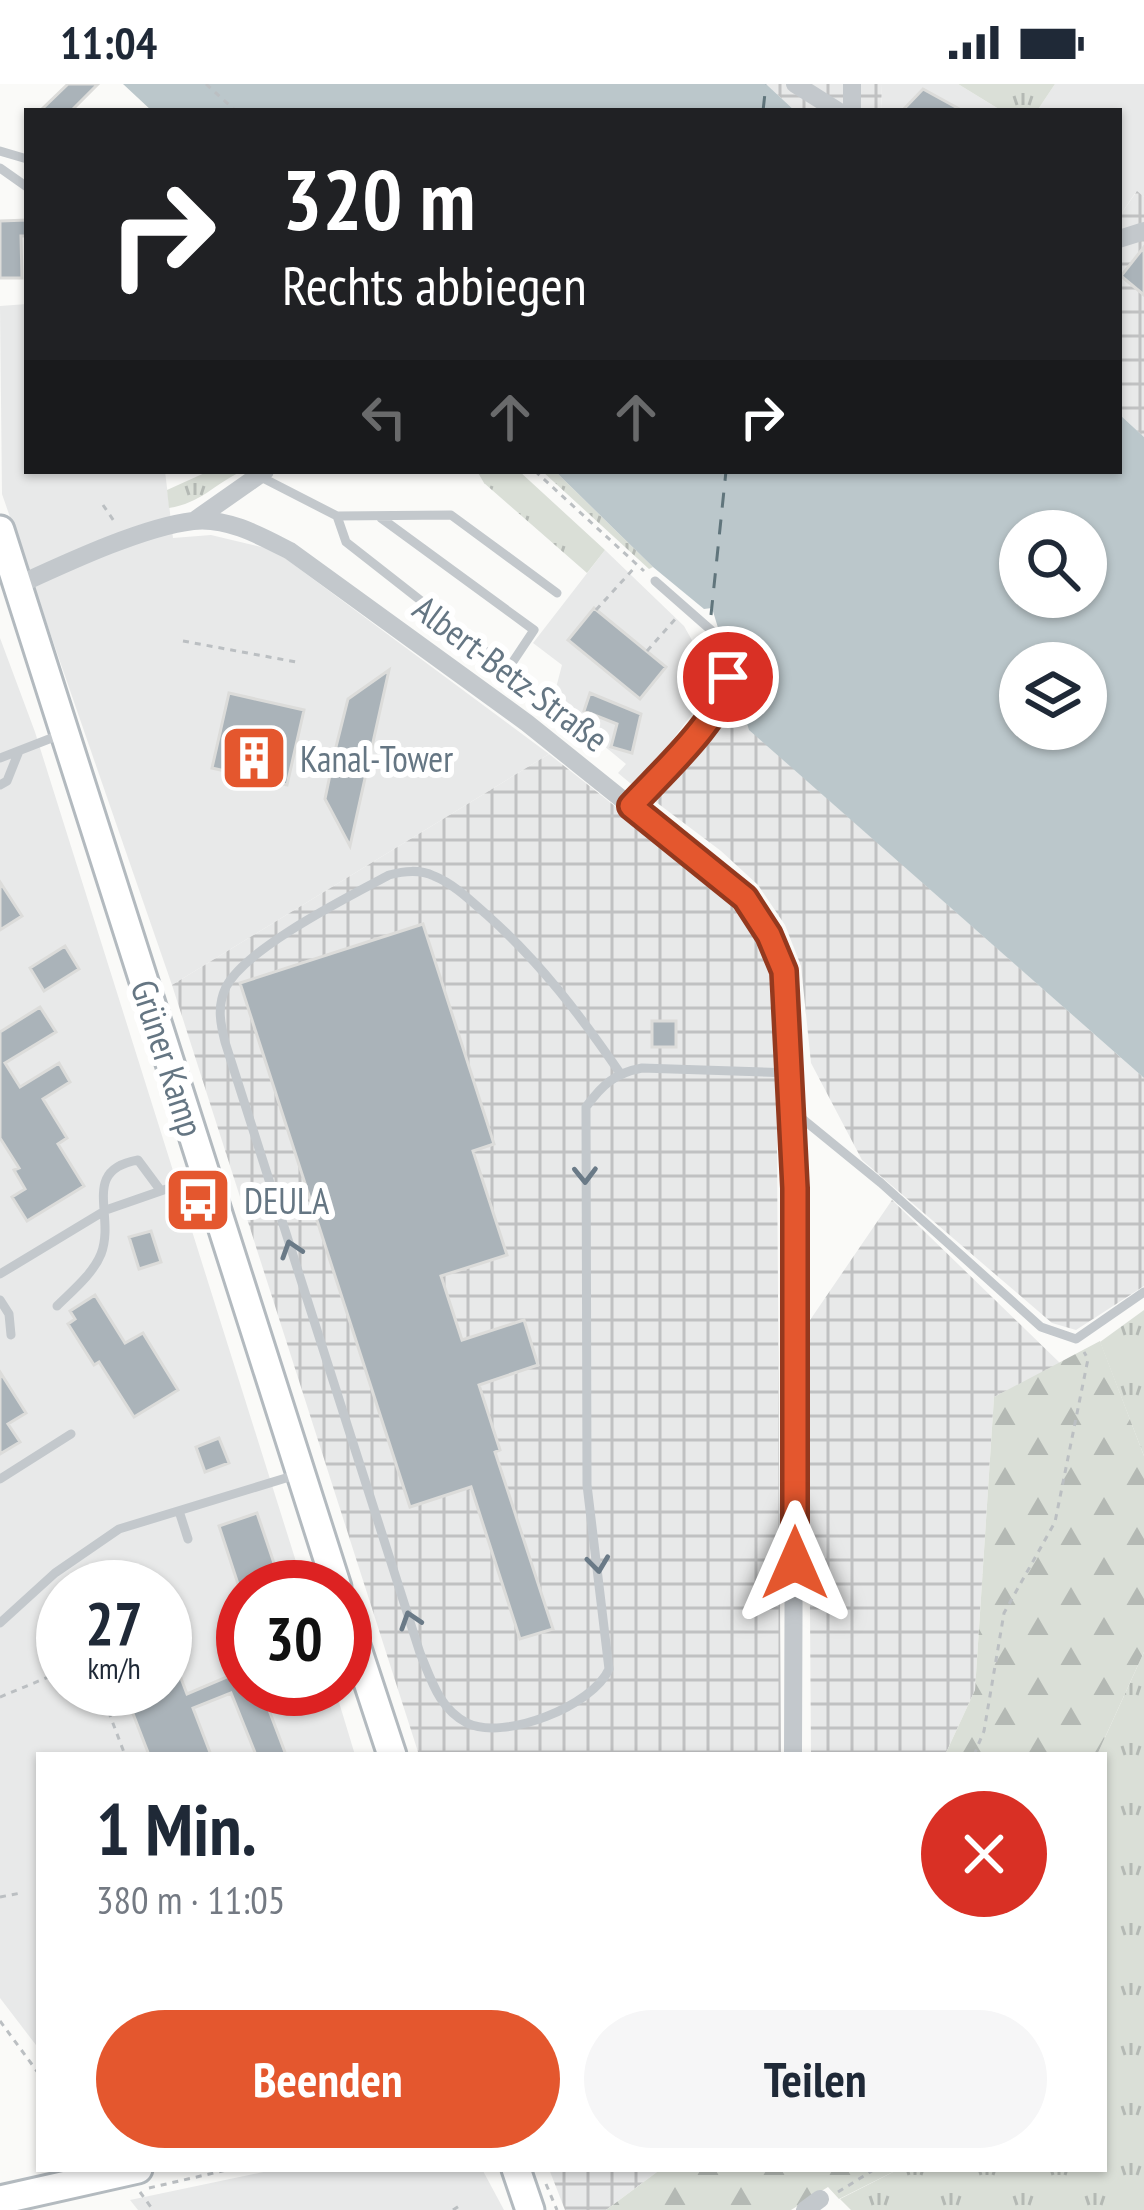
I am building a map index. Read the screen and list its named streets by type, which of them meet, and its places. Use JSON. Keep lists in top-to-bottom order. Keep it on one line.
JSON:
{"streets":{"street":["Albert-Betz-Straße","Grüner Kamp"]},"crossings":[["Albert-Betz-Straße","Grüner Kamp"]],"places":{"building":["Kanal-Tower"],"bus stop":["DEULA"]},"page":{"status":"11:04","turn":["320 m","Rechts abbiegen"],"speed":"27 km/h","limit":"30","heading":["1 Min.","380 m · 11:05"],"buttons":["Beenden","Teilen"]}}
